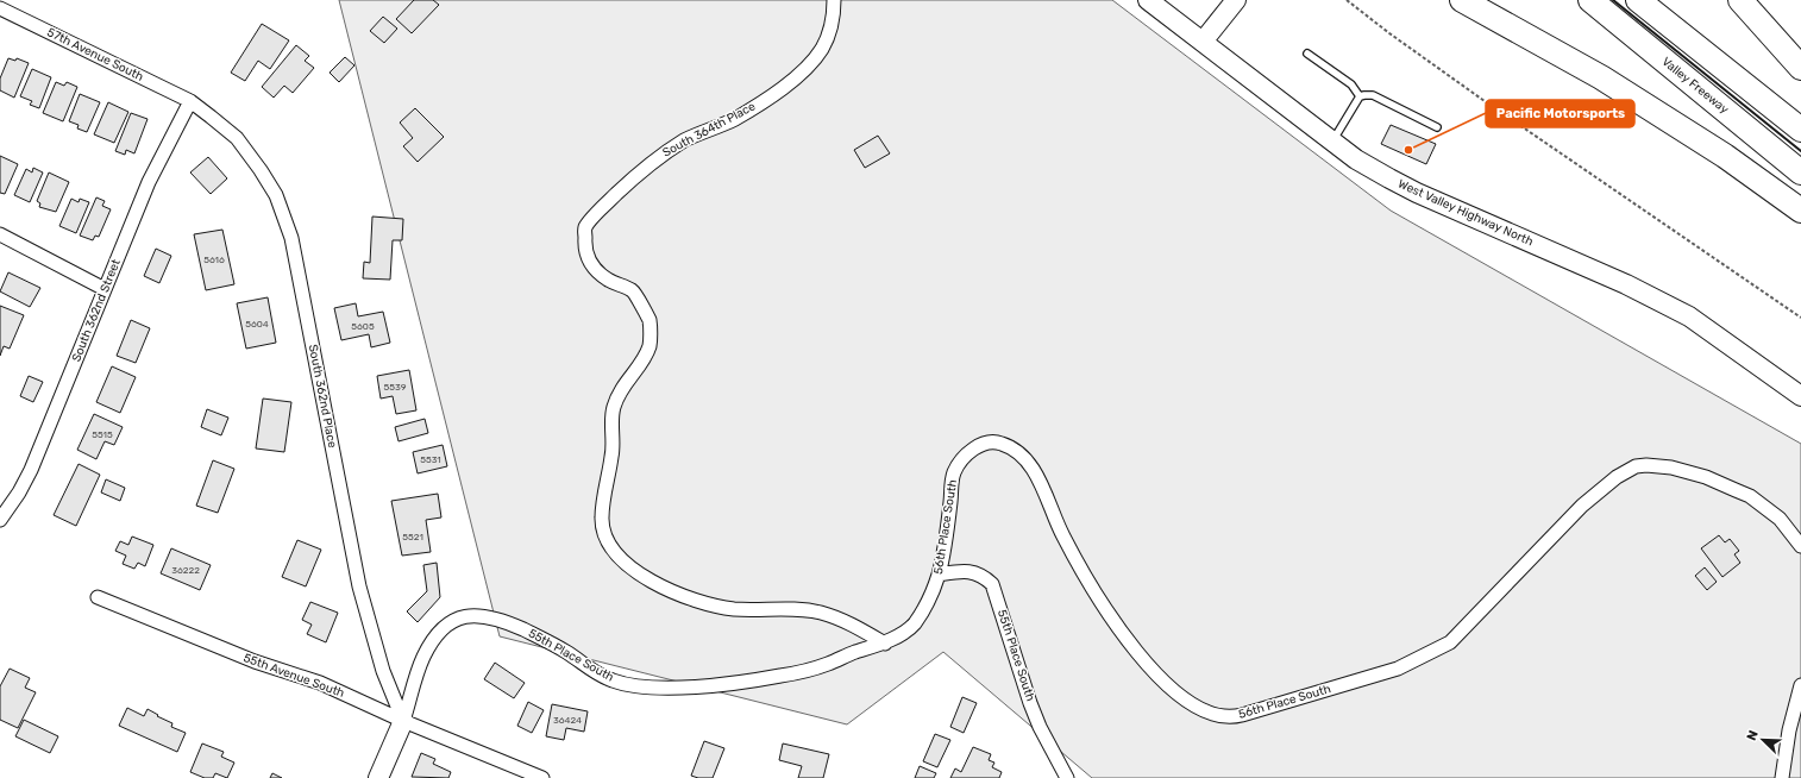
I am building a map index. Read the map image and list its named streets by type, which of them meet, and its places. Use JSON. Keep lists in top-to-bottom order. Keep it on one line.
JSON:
{"streets":{"highway":["Valley Freeway"],"main road":["West Valley Highway North"],"street":["57th Avenue South","South 364th Place","South 362nd Street","South 362nd Place","56th Place South","55th Place South","55th Avenue South"]},"crossings":[["57th Avenue South","South 362nd Street"],["57th Avenue South","South 362nd Place"],["South 364th Place","56th Place South"],["South 364th Place","55th Place South"],["South 362nd Street","South 362nd Place"],["South 362nd Place","55th Place South"],["South 362nd Place","55th Avenue South"],["56th Place South","55th Place South"],["55th Place South","55th Avenue South"]],"places":["Pacific Motorsports"],"house_numbers":["5616","5604","5605","5539","5515","5531","5521","36222","36424"],"north":"top left"}
